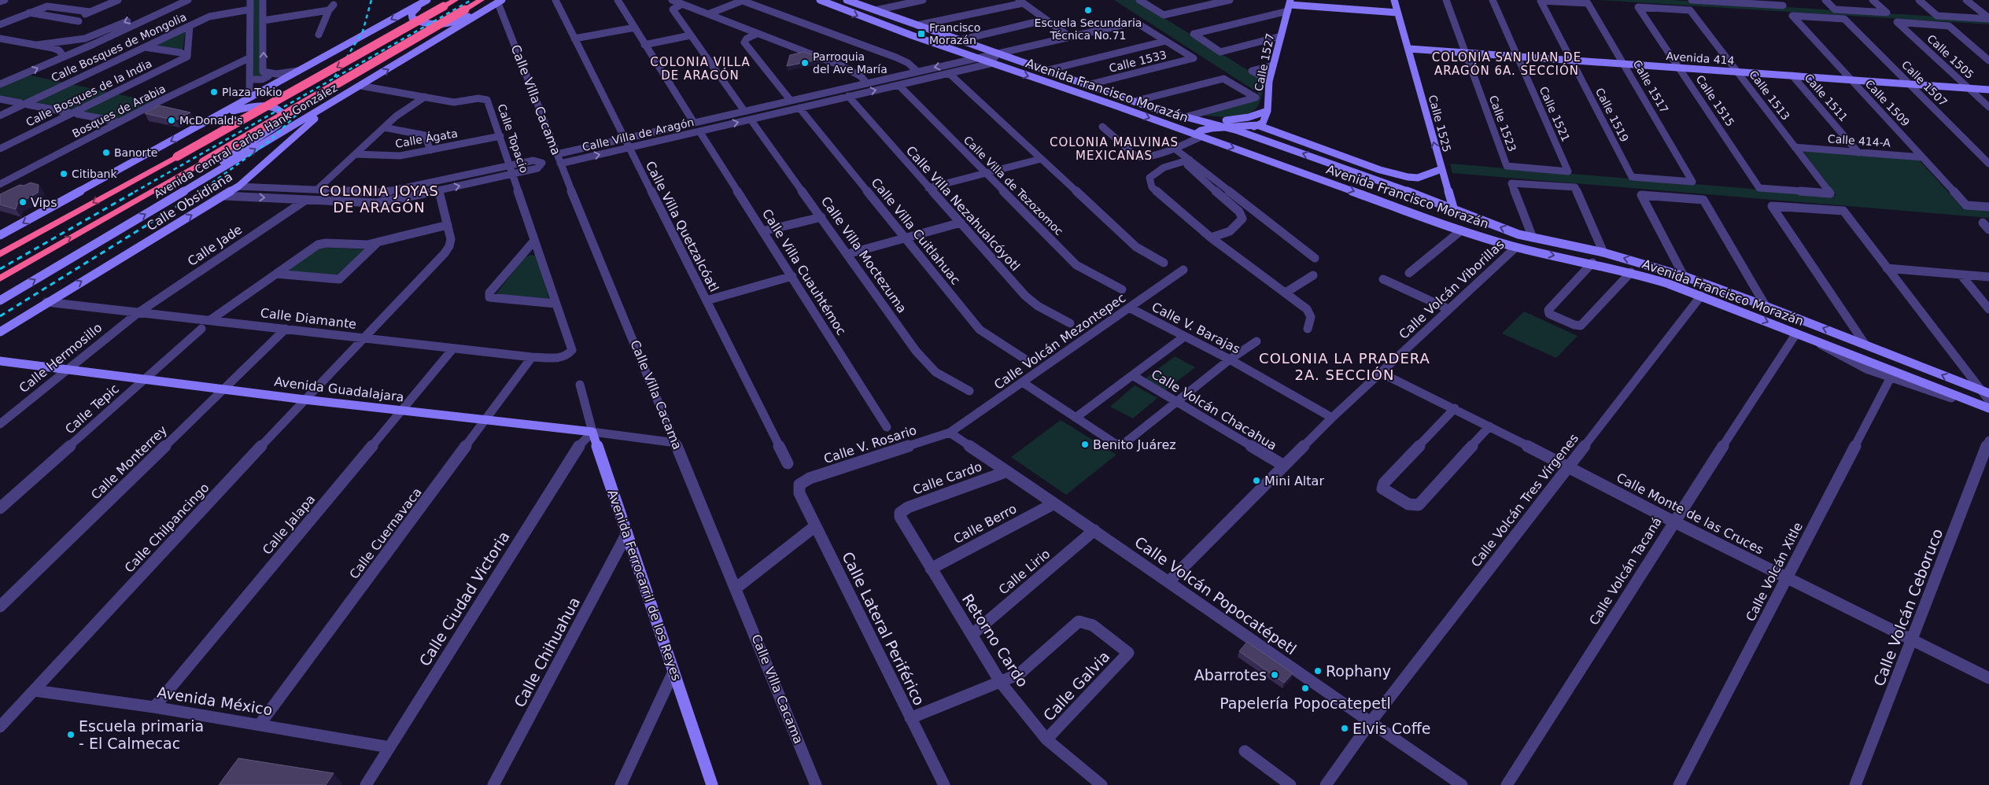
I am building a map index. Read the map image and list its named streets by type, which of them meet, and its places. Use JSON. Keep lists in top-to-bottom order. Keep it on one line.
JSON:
{"streets":{"highway":["Avenida Central Carlos Hank González"],"street":["Calle Bosques de Mongolia","Calle 1505","Avenida 414","Calle 1533","Calle 1527","Calle 1507","Calle 1517","Avenida Francisco Morazán","Calle Bosques de la India","Calle 1513","Calle 1511","Calle Villa Cacama","Calle 1515","Calle 1509","Bosques de Arabia","Calle 1521","Calle 1519","Calle 1525","Calle 1523","Calle Villa de Aragón","Calle Ágata","Calle Topacio","Calle 414-A","Calle Villa de Tezozomoc","Calle Obsidiana","Calle Villa Nezahualcóyotl","Calle Villa Quetzalcóatl","Calle Villa Cuitlahuac","Calle Jade","Calle Villa Moctezuma","Calle Villa Cuauhtémoc","Calle Volcán Viborillas","Calle Diamante","Calle V. Barajas","Calle Volcán Mezontepec","Calle Hermosillo","Avenida Guadalajara","Calle Tepic","Calle Volcán Chacahua","Calle V. Rosario","Calle Monterrey","Calle Cardo","Calle Volcán Tres Vírgenes","Calle Monte de las Cruces","Calle Berro","Calle Jalapa","Calle Chilpancingo","Calle Cuernavaca","Calle Volcán Tacaná","Calle Lirio","Calle Volcán Xitle","Avenida Ferrocarril de los Reyes","Calle Volcán Popocatépetl","Calle Ciudad Victoria","Calle Volcán Ceboruco","Calle Lateral Periférico","Retorno Cardo","Calle Chihuahua","Calle Galvia","Avenida México"]},"crossings":[["Calle Bosques de Mongolia","Calle Bosques de la India"],["Calle 1505","Avenida 414"],["Avenida 414","Calle 1507"],["Avenida 414","Calle 1517"],["Avenida 414","Calle 1513"],["Avenida 414","Calle 1511"],["Avenida 414","Calle 1515"],["Avenida 414","Calle 1509"],["Avenida 414","Calle 1521"],["Avenida 414","Calle 1519"],["Avenida 414","Calle 1525"],["Avenida 414","Calle 1523"],["Calle 1533","Avenida Francisco Morazán"],["Calle 1533","Calle Villa de Aragón"],["Calle 1507","Calle 1509"],["Calle 1517","Calle 1519"],["Avenida Francisco Morazán","Calle 1525"],["Avenida Francisco Morazán","Calle Villa de Aragón"],["Avenida Francisco Morazán","Calle Volcán Viborillas"],["Avenida Francisco Morazán","Calle Volcán Tres Vírgenes"],["Avenida Francisco Morazán","Calle Volcán Tacaná"],["Avenida Francisco Morazán","Calle Volcán Xitle"],["Calle 1513","Calle 1515"],["Calle 1513","Calle 414-A"],["Calle 1511","Calle 414-A"],["Calle Villa Cacama","Calle Villa de Aragón"],["Calle Villa Cacama","Avenida Central Carlos Hank González"],["Calle Villa Cacama","Avenida Guadalajara"],["Calle 1509","Calle 414-A"],["Calle 1521","Calle 1523"],["Calle Villa de Aragón","Calle Villa de Tezozomoc"],["Calle Villa de Aragón","Calle Villa Nezahualcóyotl"],["Calle Villa de Aragón","Calle Villa Quetzalcóatl"],["Calle Villa de Aragón","Calle Villa Cuitlahuac"],["Calle Villa de Aragón","Calle Villa Moctezuma"],["Calle Villa de Aragón","Calle Villa Cuauhtémoc"],["Calle Ágata","Calle Topacio"],["Calle Topacio","Avenida Central Carlos Hank González"],["Calle Topacio","Calle Diamante"],["Avenida Central Carlos Hank González","Calle Obsidiana"],["Calle Obsidiana","Calle Diamante"],["Calle Jade","Calle Diamante"],["Calle Jade","Calle Hermosillo"],["Calle Volcán Viborillas","Calle V. Barajas"],["Calle Volcán Viborillas","Calle Volcán Chacahua"],["Calle Volcán Viborillas","Calle Monte de las Cruces"],["Calle Volcán Viborillas","Calle Volcán Popocatépetl"],["Calle Diamante","Calle Hermosillo"],["Calle Diamante","Calle Monterrey"],["Calle Diamante","Calle Jalapa"],["Calle Diamante","Calle Chilpancingo"],["Calle Diamante","Calle Cuernavaca"],["Calle V. Barajas","Calle Volcán Mezontepec"],["Calle Volcán Mezontepec","Calle V. Rosario"],["Calle Volcán Mezontepec","Calle Volcán Popocatépetl"],["Calle Hermosillo","Avenida Guadalajara"],["Avenida Guadalajara","Calle Tepic"],["Avenida Guadalajara","Calle Monterrey"],["Avenida Guadalajara","Calle Jalapa"],["Avenida Guadalajara","Calle Chilpancingo"],["Avenida Guadalajara","Calle Cuernavaca"],["Avenida Guadalajara","Avenida Ferrocarril de los Reyes"],["Avenida Guadalajara","Calle Ciudad Victoria"],["Calle V. Rosario","Calle Volcán Popocatépetl"],["Calle V. Rosario","Calle Lateral Periférico"],["Calle Cardo","Calle Volcán Popocatépetl"],["Calle Cardo","Retorno Cardo"],["Calle Volcán Tres Vírgenes","Calle Monte de las Cruces"],["Calle Volcán Tres Vírgenes","Calle Volcán Popocatépetl"],["Calle Monte de las Cruces","Calle Volcán Tacaná"],["Calle Monte de las Cruces","Calle Volcán Xitle"],["Calle Monte de las Cruces","Calle Volcán Ceboruco"],["Calle Berro","Calle Volcán Popocatépetl"],["Calle Berro","Retorno Cardo"],["Calle Jalapa","Avenida México"],["Calle Chilpancingo","Avenida México"],["Calle Cuernavaca","Avenida México"],["Calle Lirio","Calle Volcán Popocatépetl"],["Calle Lirio","Retorno Cardo"],["Avenida Ferrocarril de los Reyes","Calle Ciudad Victoria"],["Avenida Ferrocarril de los Reyes","Calle Chihuahua"],["Calle Ciudad Victoria","Avenida México"],["Retorno Cardo","Calle Galvia"]],"one_way":["Calle 1525"],"districts":["COLONIA SAN JUAN DE ARAGÓN 6A. SECCIÓN","COLONIA VILLA DE ARAGÓN","COLONIA MALVINAS MEXICANAS","COLONIA JOYAS DE ARAGÓN","COLONIA LA PRADERA 2A. SECCIÓN"],"places":{"other":["Escuela Secundaria Técnica No.71","Parroquia del Ave María","Plaza Tokio","McDonald's","Banorte","Citibank","Vips","Benito Juárez","Mini Altar","Rophany","Abarrotes","Papelería Popocatepetl","Elvis Coffe","Escuela primaria - El Calmecac"],"transit":["Francisco Morazán"]}}
